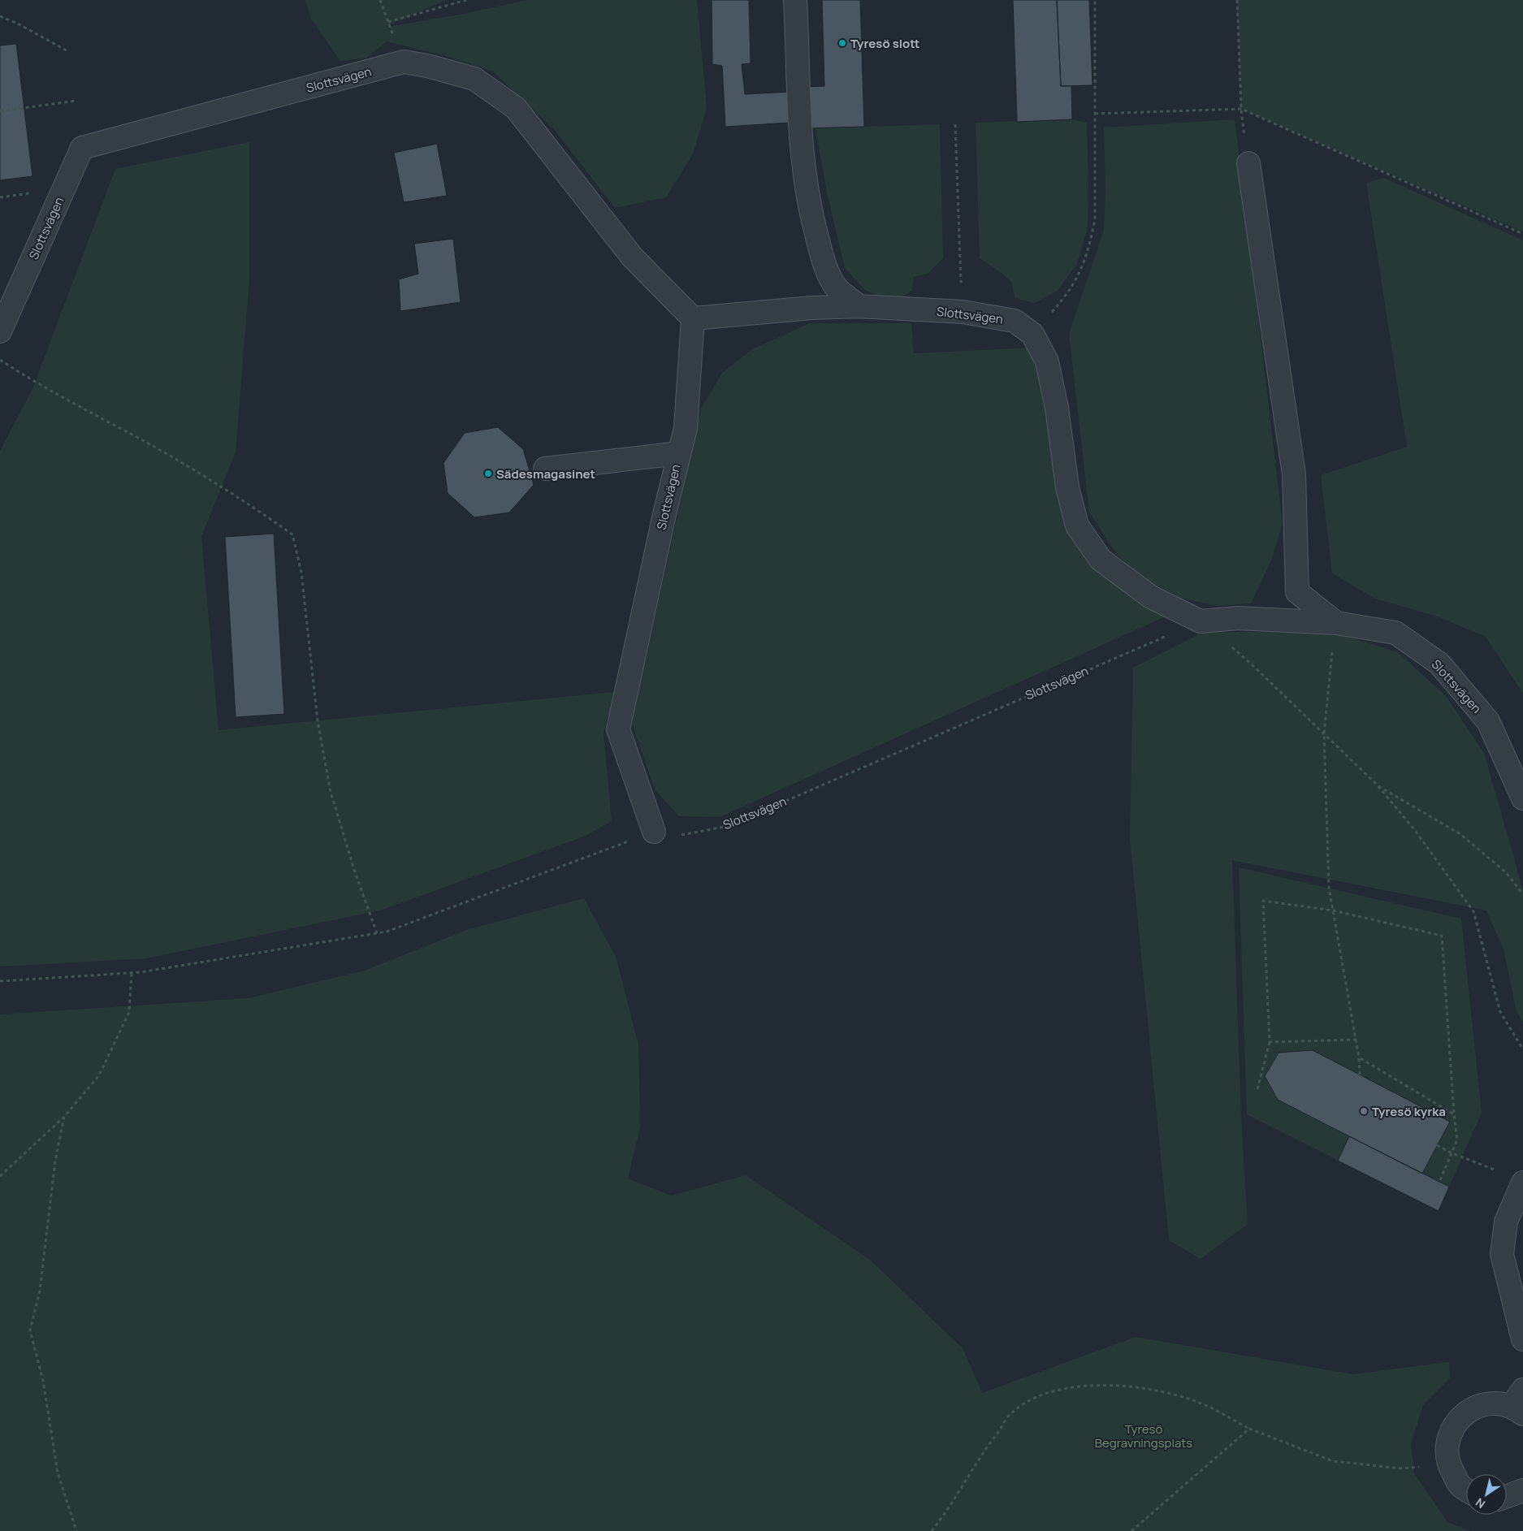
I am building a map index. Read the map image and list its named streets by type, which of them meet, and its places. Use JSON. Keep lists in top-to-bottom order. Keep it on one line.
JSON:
{"streets":{"street":["Slottsvägen"]},"parks":["Tyresö Begravningsplats"],"places":["Tyresö slott","Sädesmagasinet","Tyresö kyrka"],"north":"bottom left"}
